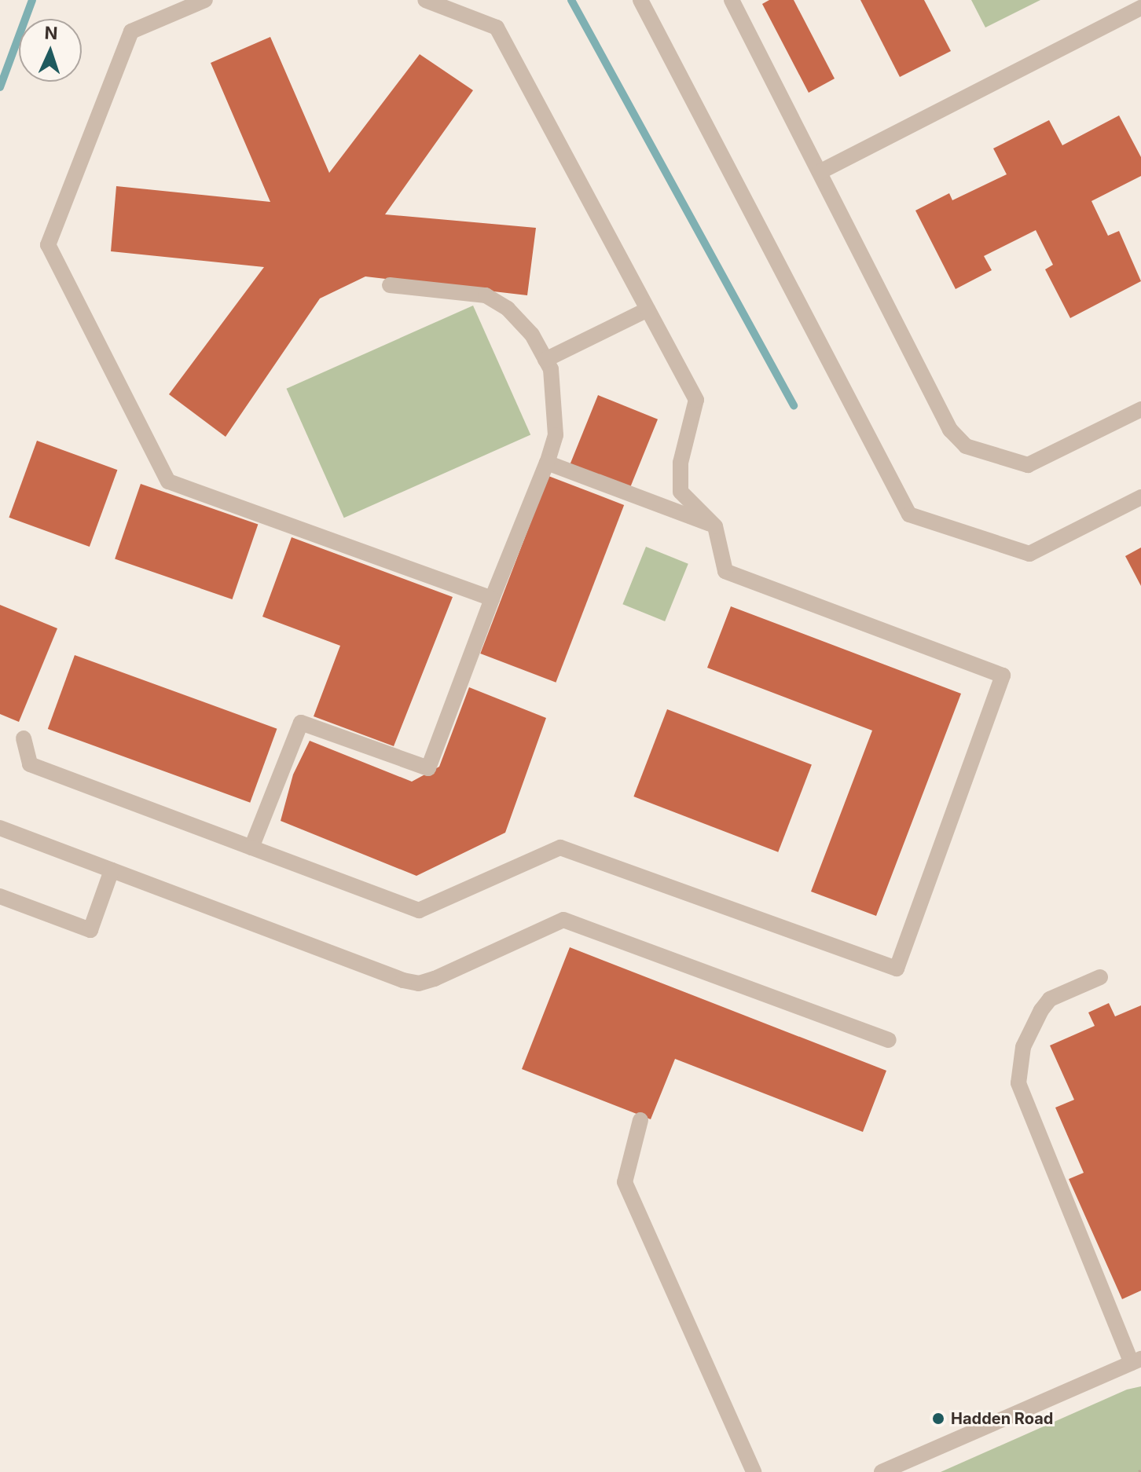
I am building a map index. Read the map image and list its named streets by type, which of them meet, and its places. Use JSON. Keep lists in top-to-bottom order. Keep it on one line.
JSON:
{"places":["Hadden Road"],"north":"top"}
